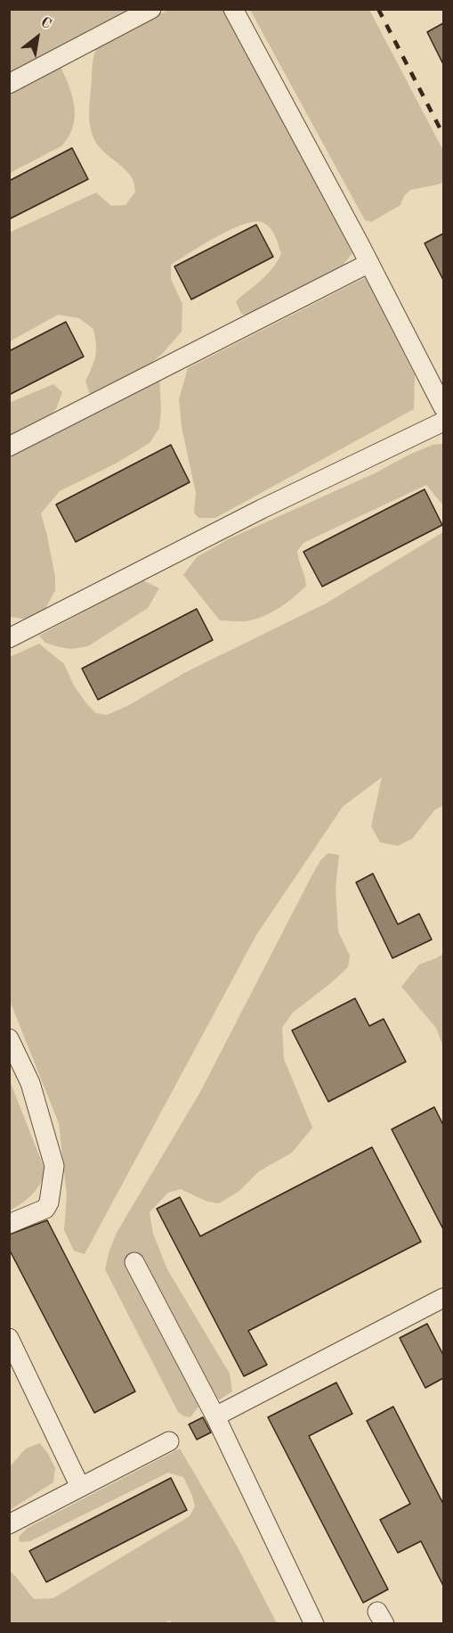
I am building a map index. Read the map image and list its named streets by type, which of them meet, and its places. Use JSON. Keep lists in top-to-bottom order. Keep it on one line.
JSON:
{"north":"top right"}
